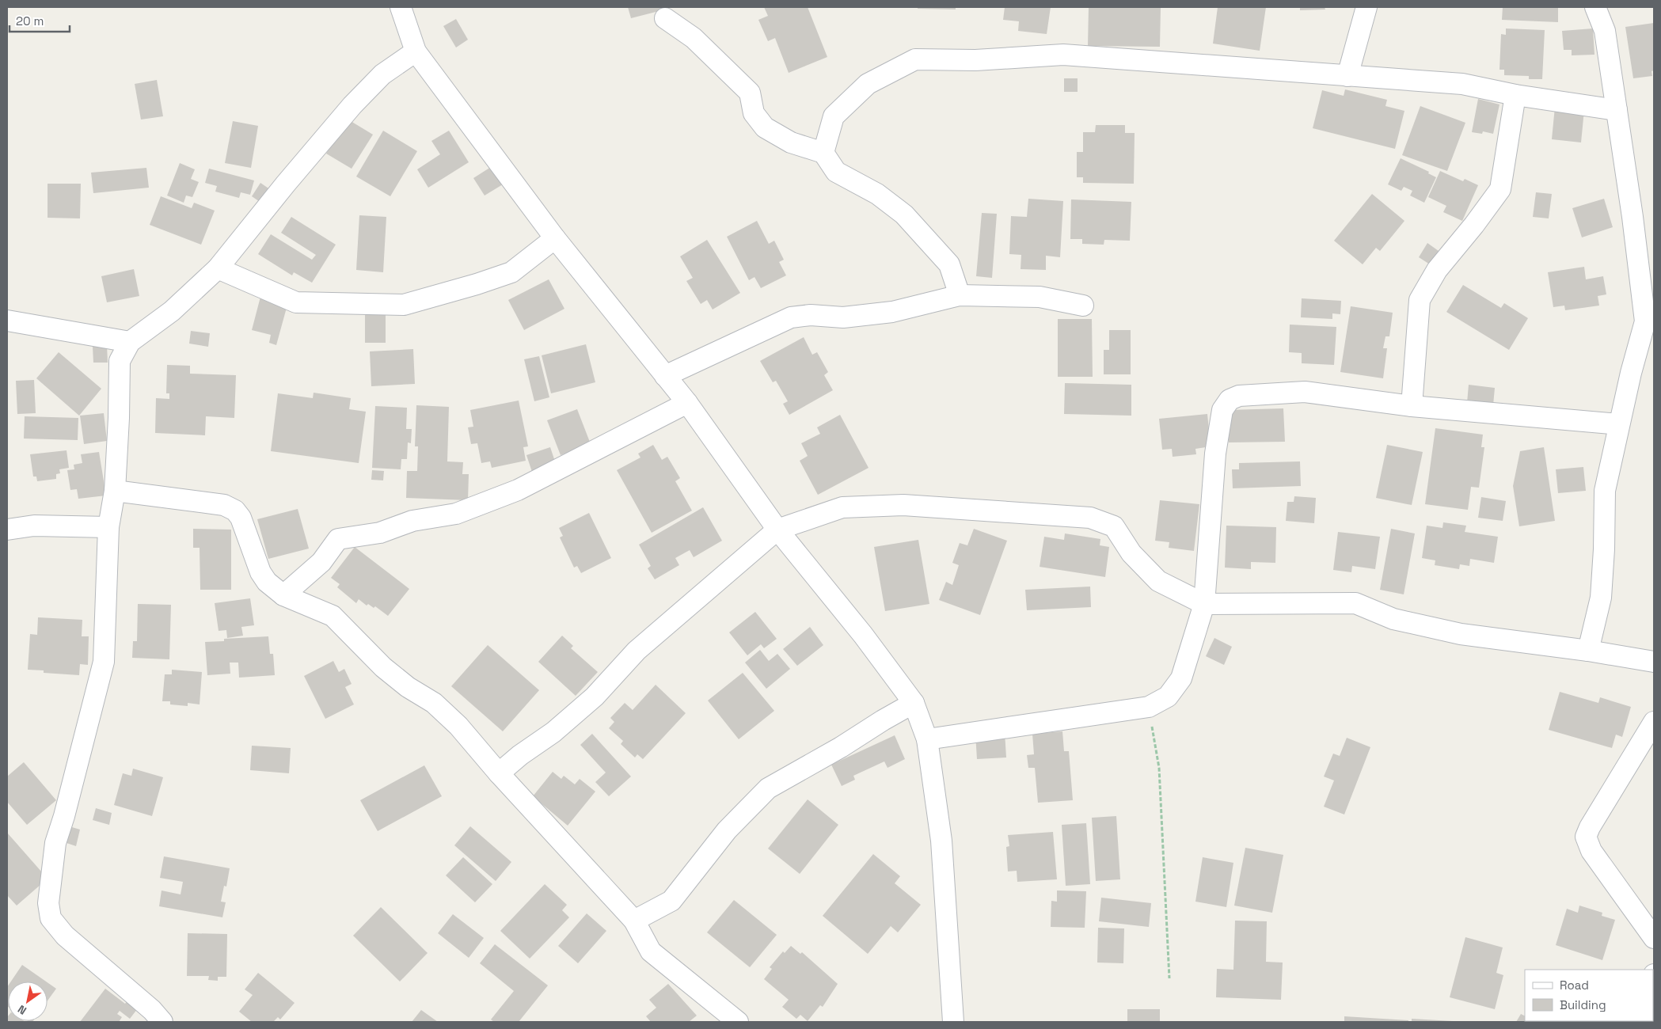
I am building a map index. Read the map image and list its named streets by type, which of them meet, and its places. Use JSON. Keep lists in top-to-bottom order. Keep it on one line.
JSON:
{"legend":["Road","Building"],"scale_bar":"20 m","north":"bottom left"}
